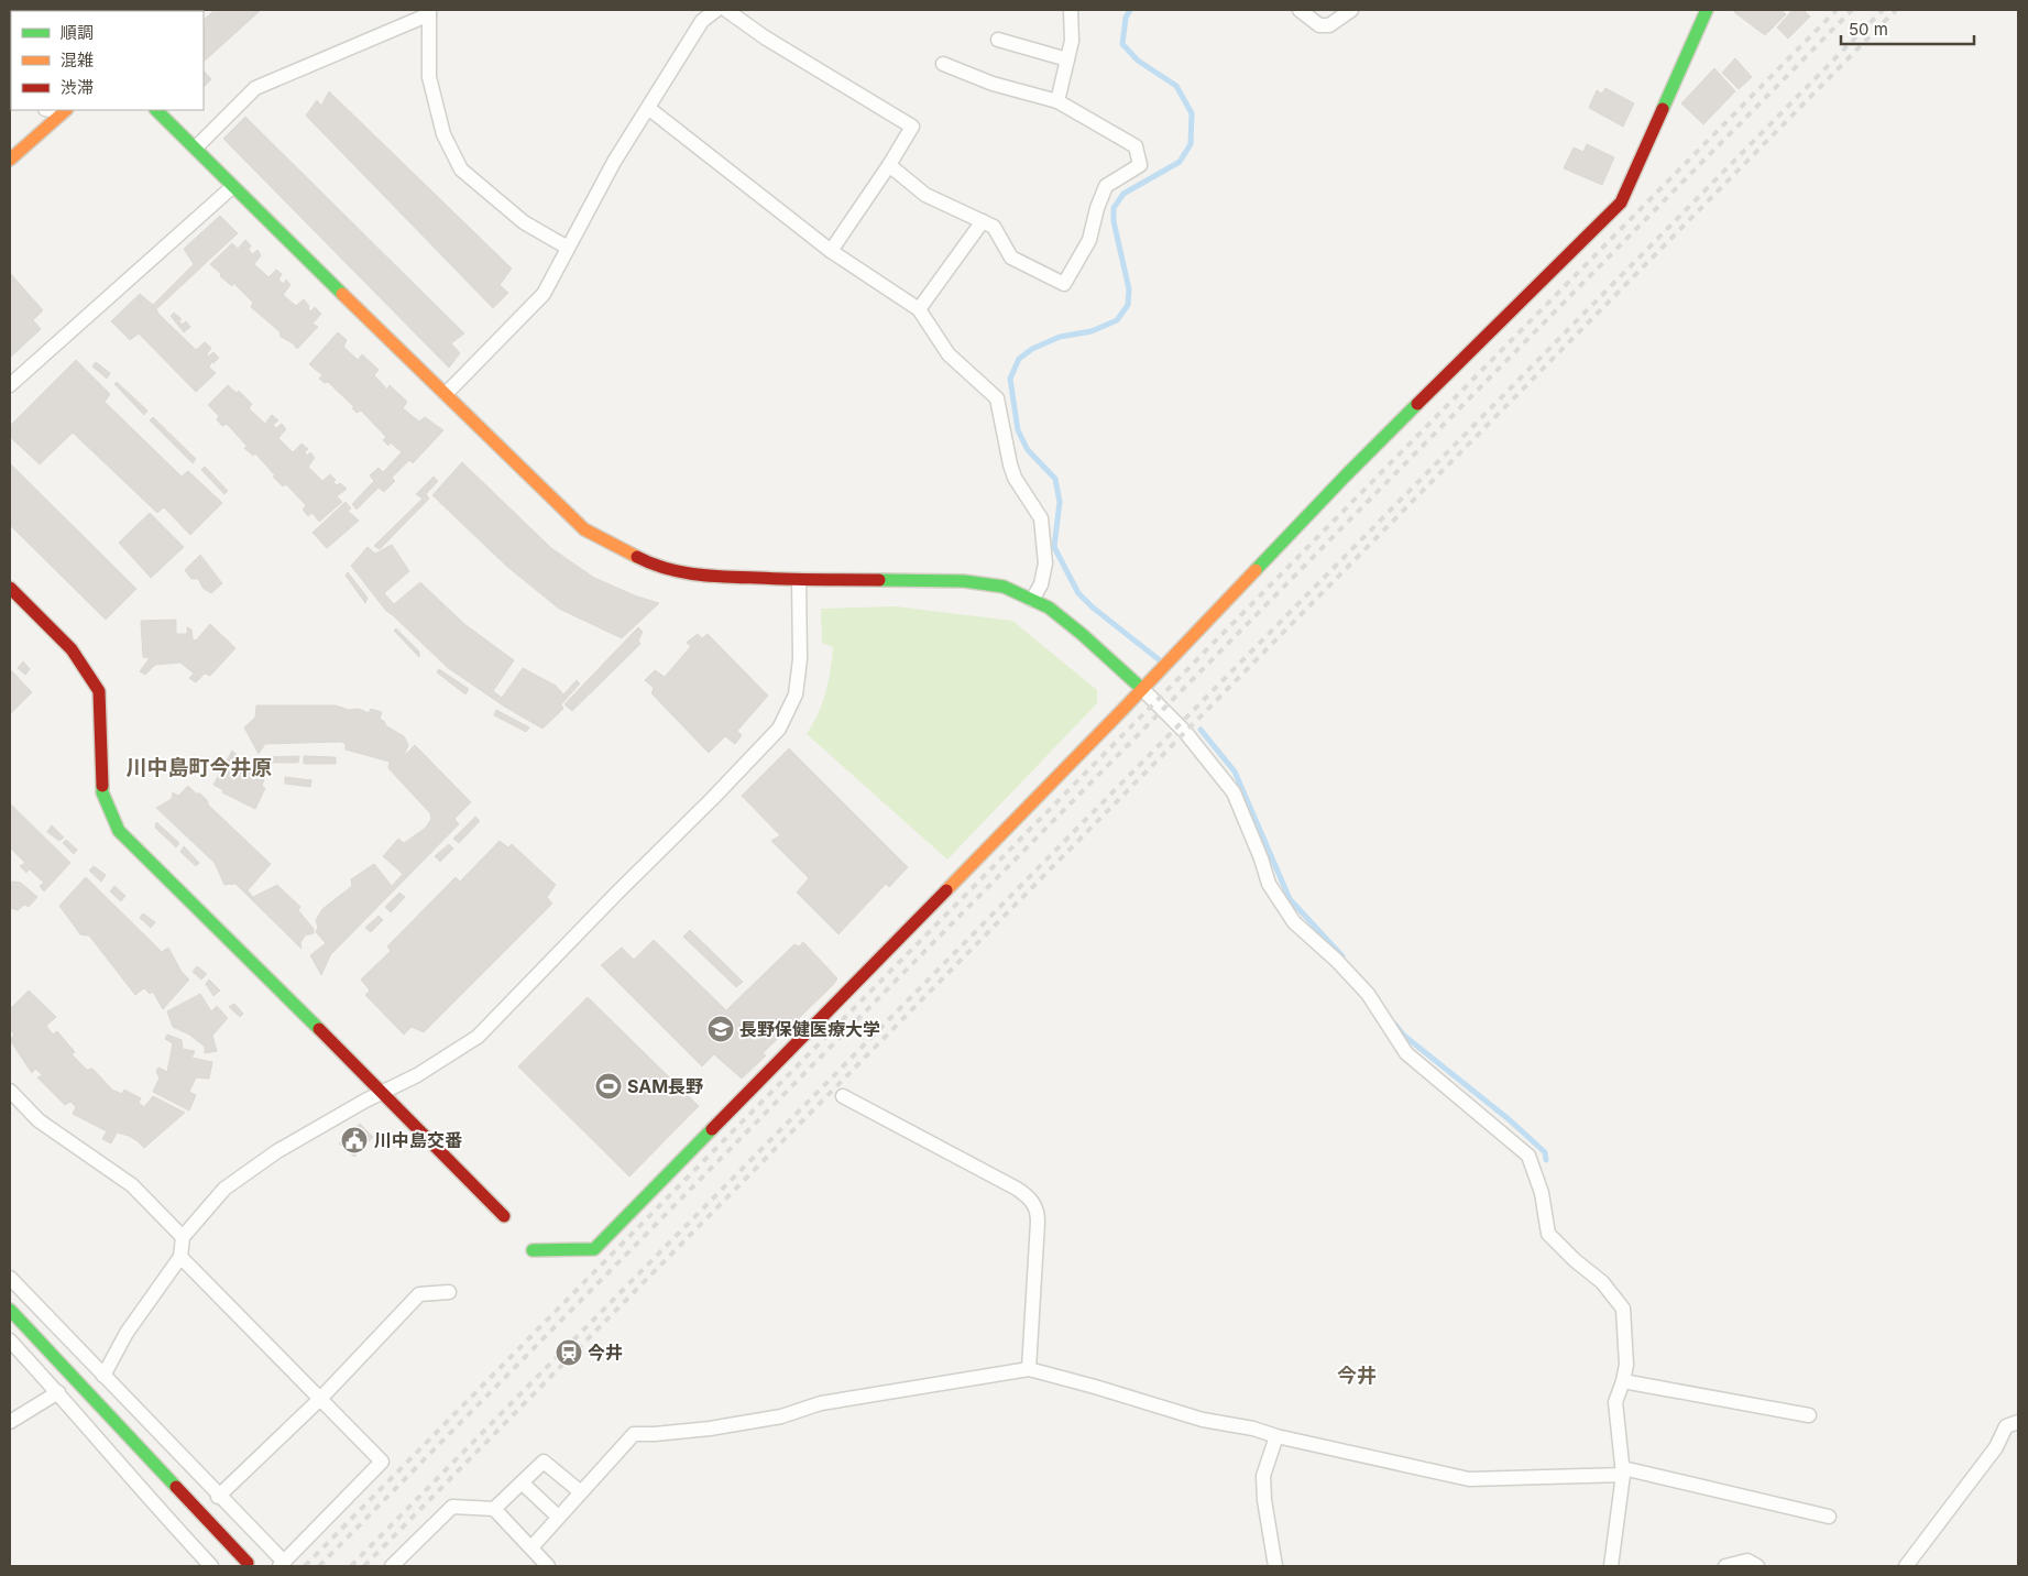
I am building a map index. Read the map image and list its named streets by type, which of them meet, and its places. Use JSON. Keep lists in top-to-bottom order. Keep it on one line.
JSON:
{"districts":["川中島町今井原","今井"],"places":{"school or university":["長野保健医療大学"],"sports":["SAM長野"],"public building":["川中島交番"],"station":["今井"]},"legend":["順調","混雑","渋滞"],"scale_bar":"50 m"}
